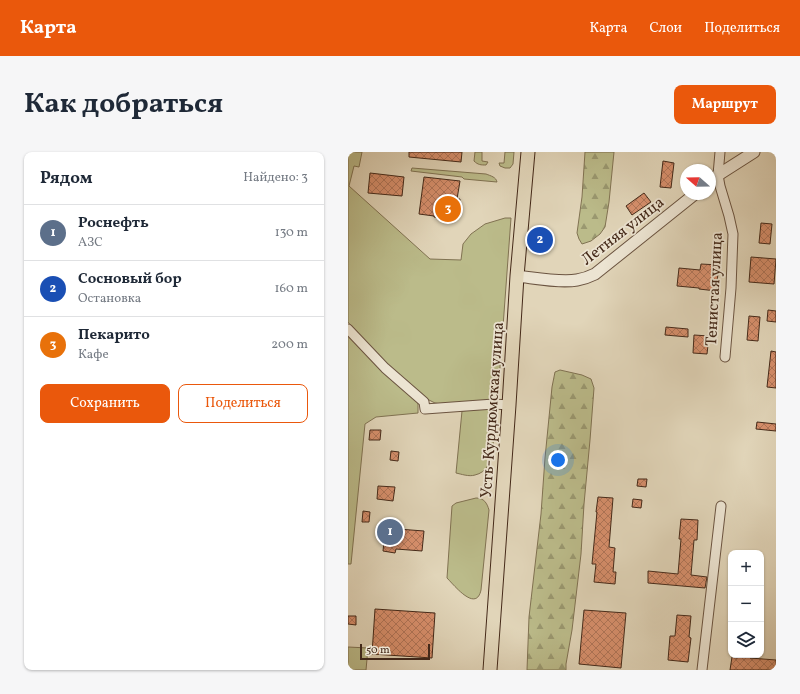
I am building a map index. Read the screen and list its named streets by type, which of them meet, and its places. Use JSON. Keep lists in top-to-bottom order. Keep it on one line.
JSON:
{"streets":{"main road":["Усть-Курдюмская улица"],"street":["Летняя улица","Тенистая улица"]},"crossings":[["Летняя улица","Усть-Курдюмская улица"]],"scale_bar":"50 m","north":"left","page":{"header":"Карта","nav":["Карта","Слои","Поделиться"],"title":"Как добраться","buttons":["Маршрут",["Сохранить","Поделиться"]],"heading":["Рядом","Найдено: 3"],"pins":["3","2","1"],"list":[{"mark":"1","name":"Роснефть","note":"АЗС","value":"130 m"},{"mark":"2","name":"Сосновый бор","note":"Остановка","value":"160 m"},{"mark":"3","name":"Пекарито","note":"Кафе","value":"200 m"}],"map_buttons":["+","−"],"scale":"50 m"}}
